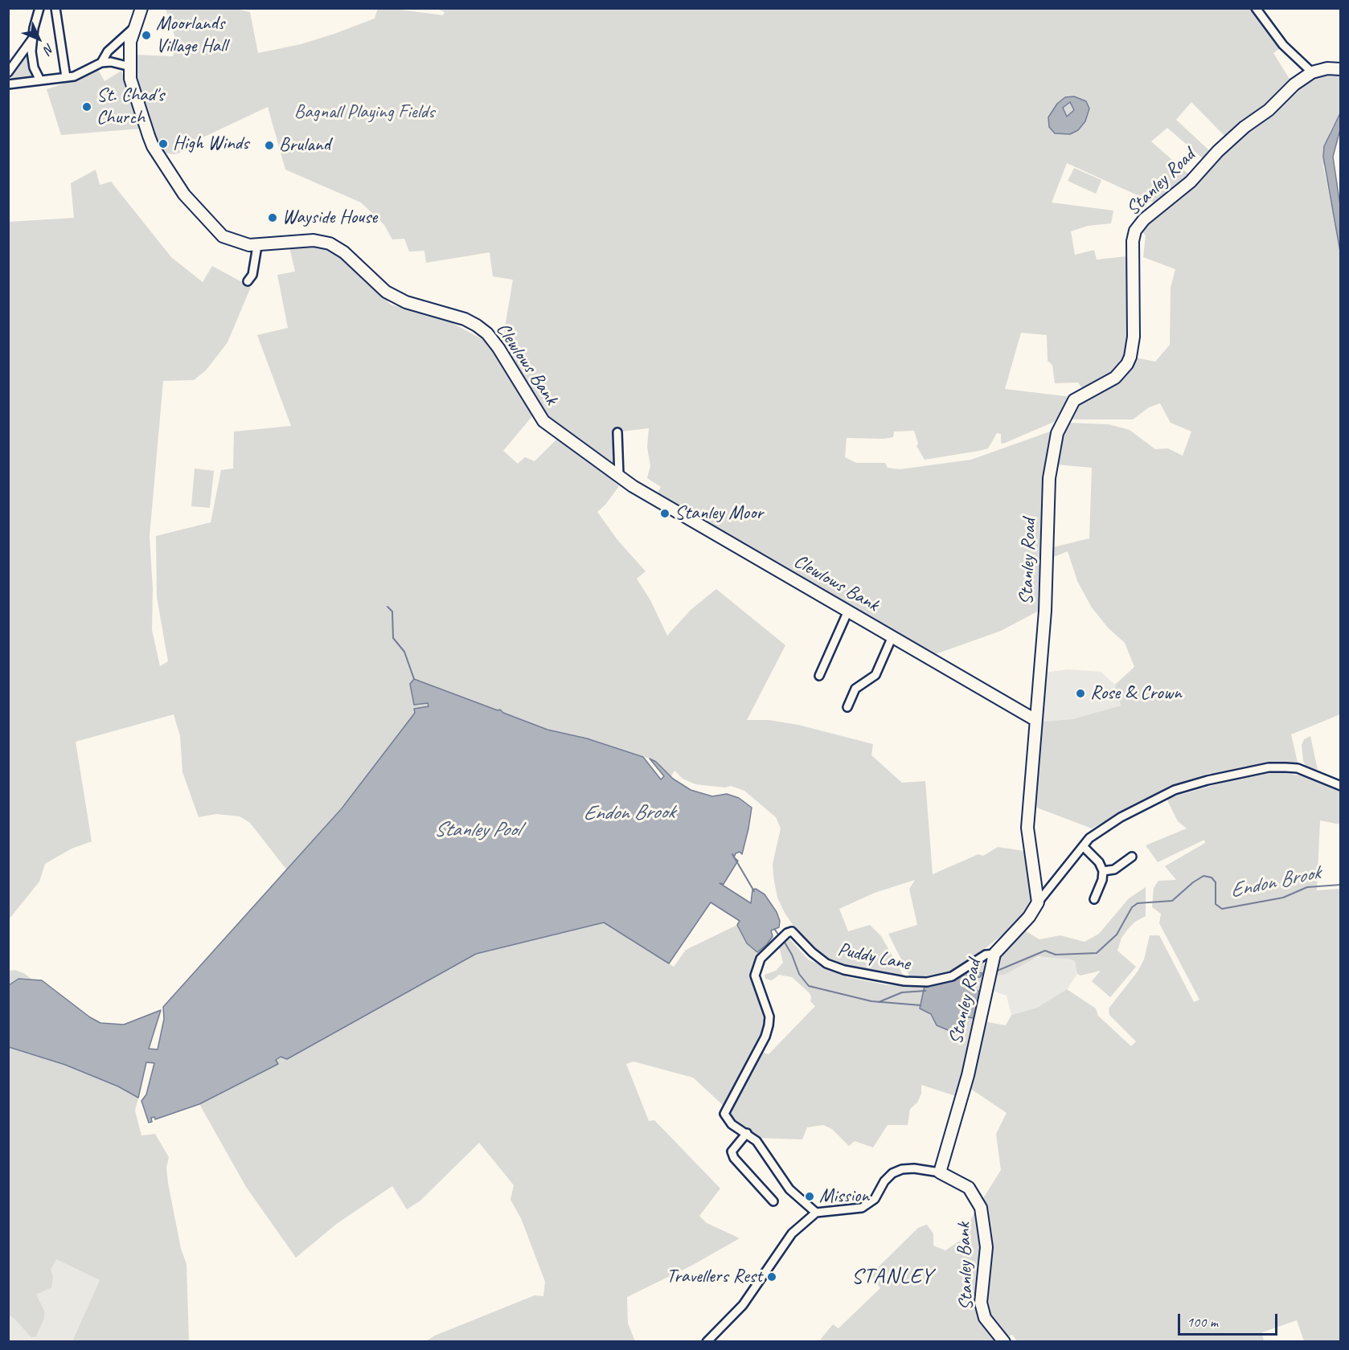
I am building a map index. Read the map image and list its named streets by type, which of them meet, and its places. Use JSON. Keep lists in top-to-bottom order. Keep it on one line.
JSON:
{"streets":{"street":["Stanley Road","Clewlows Bank","Puddy Lane","Stanley Bank"]},"crossings":[["Stanley Road","Clewlows Bank"],["Stanley Road","Puddy Lane"],["Stanley Road","Stanley Bank"],["Puddy Lane","Stanley Bank"]],"districts":["STANLEY"],"water":["Endon Brook","Stanley Pool"],"parks":["Bagnall Playing Fields"],"places":["Moorlands Village Hall","St. Chad's Church","High Winds","Bruland","Wayside House","Stanley Moor","Rose & Crown","Mission","Travellers Rest"],"scale_bar":"100 m","north":"bottom right"}
